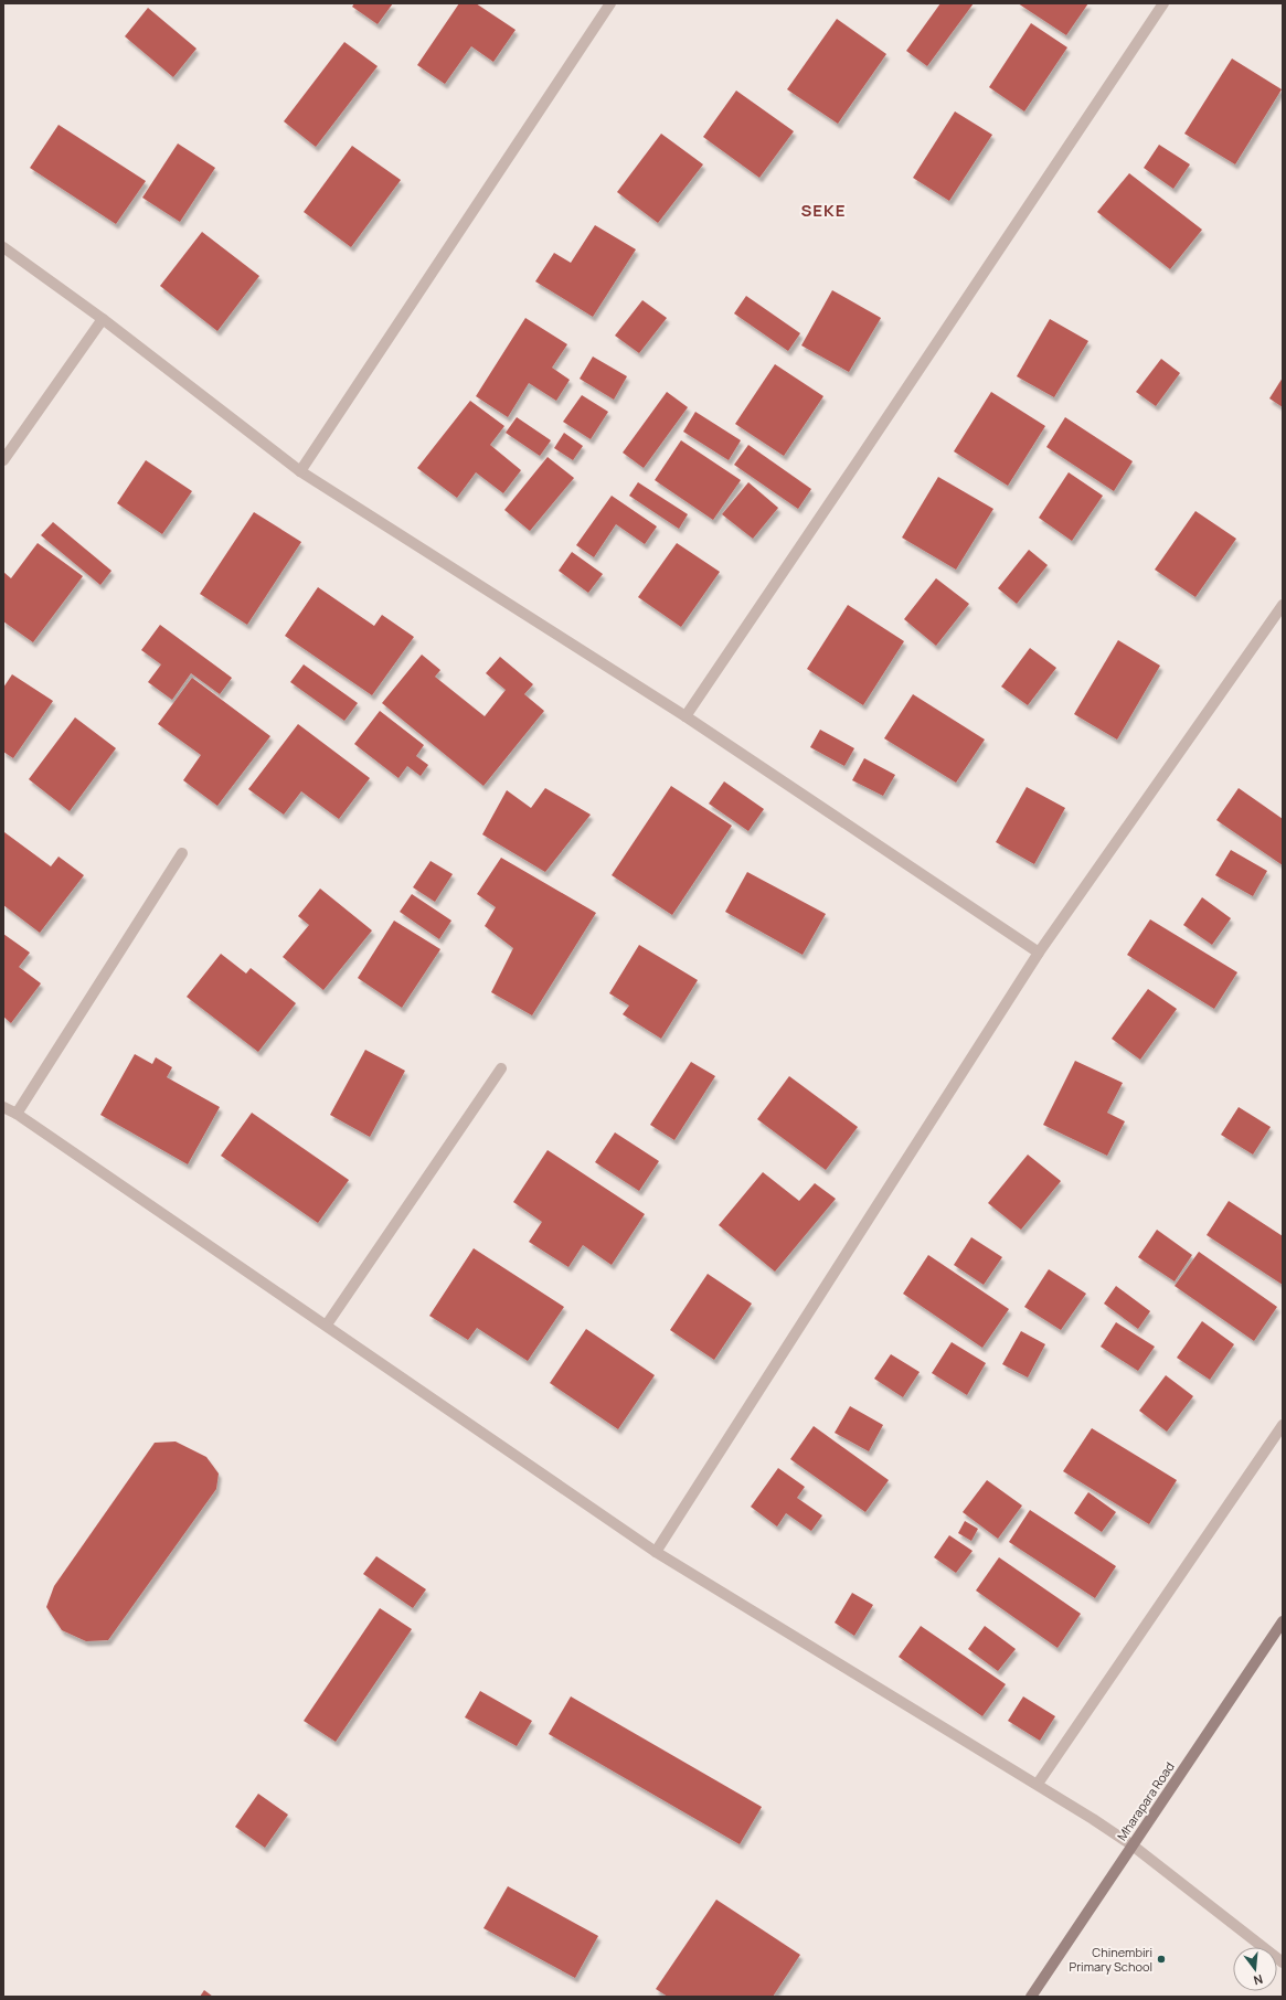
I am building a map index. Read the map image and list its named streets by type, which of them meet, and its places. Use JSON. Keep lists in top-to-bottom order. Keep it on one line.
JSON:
{"streets":{"main road":["Mharapara Road"]},"districts":["SEKE"],"places":["Chinembiri Primary School"],"north":"bottom"}
